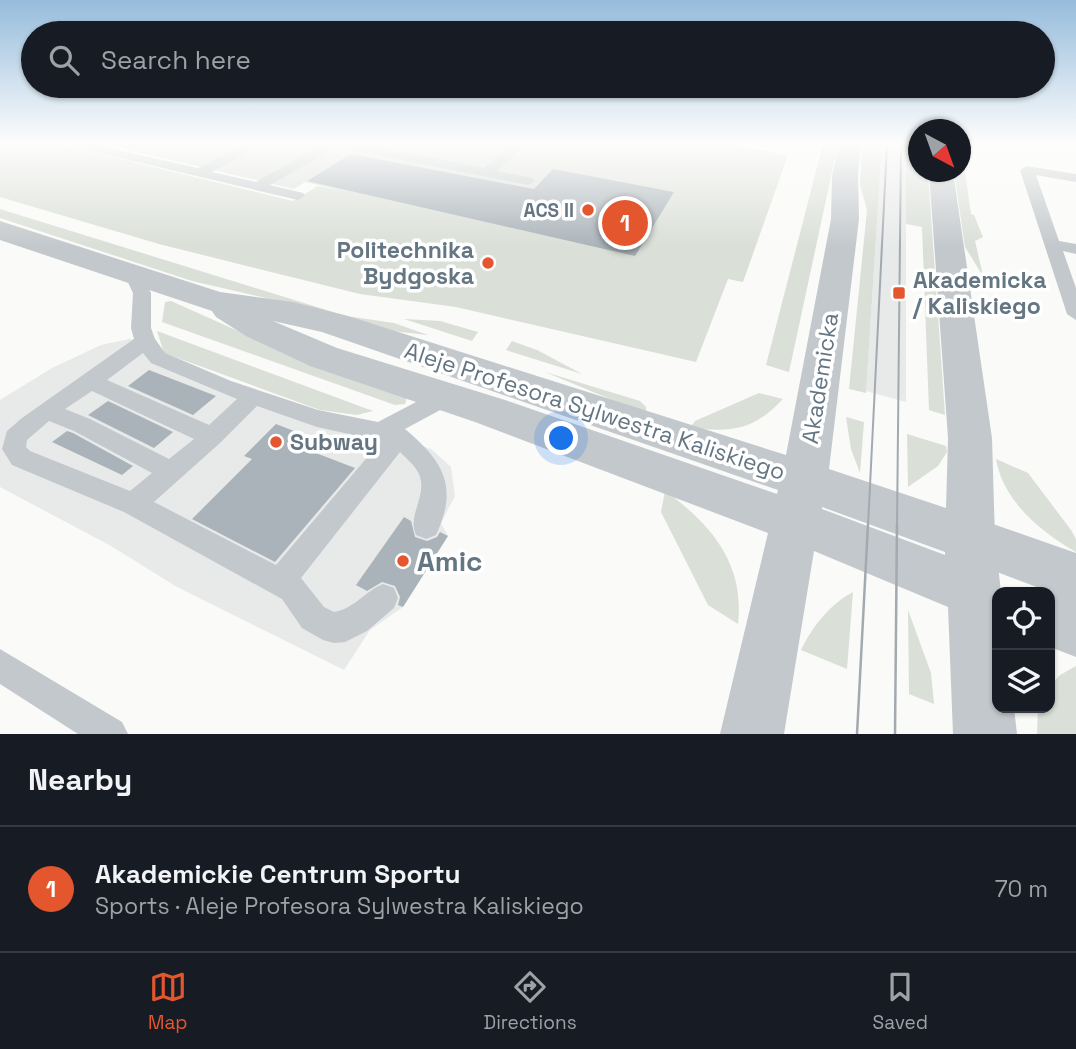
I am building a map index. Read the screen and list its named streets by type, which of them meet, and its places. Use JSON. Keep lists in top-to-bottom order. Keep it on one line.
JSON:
{"streets":{"street":["Akademicka","Aleje Profesora Sylwestra Kaliskiego"]},"crossings":[["Akademicka","Aleje Profesora Sylwestra Kaliskiego"]],"places":{"other":["ACS II","Politechnika Bydgoska","Subway","Amic"],"transit":["Akademicka / Kaliskiego"]},"north":"bottom right","page":{"search":"Search here","pins":"1","heading":"Nearby","list":[{"mark":"1","name":"Akademickie Centrum Sportu","note":"Sports · Aleje Profesora Sylwestra Kaliskiego","value":"70 m"}],"nav":["Map","Directions","Saved"]}}
